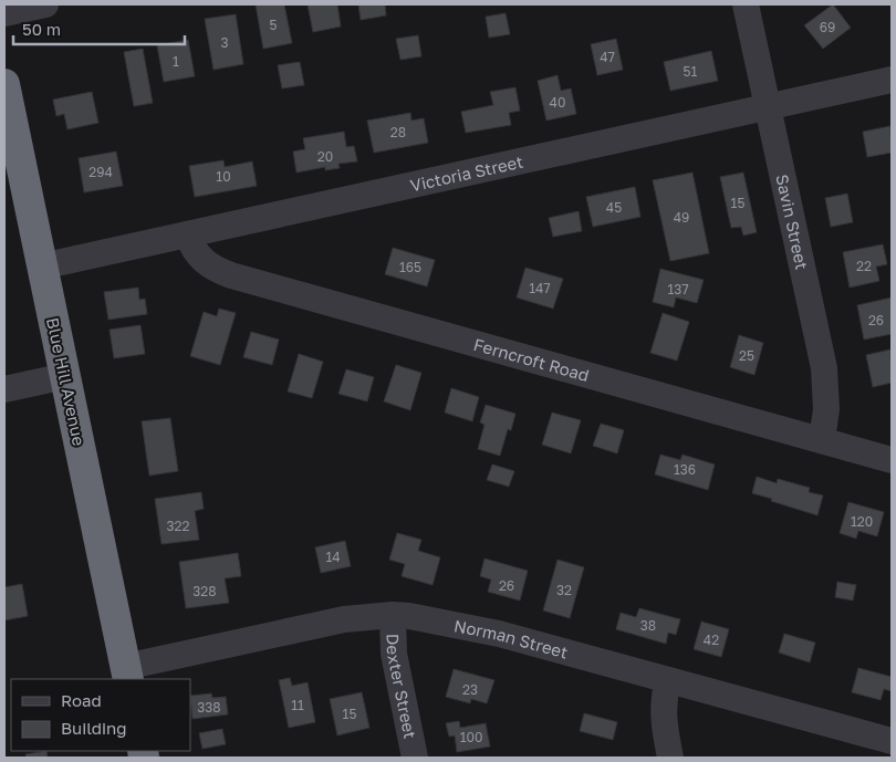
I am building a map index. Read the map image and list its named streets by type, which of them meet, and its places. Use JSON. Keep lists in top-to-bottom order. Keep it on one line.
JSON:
{"streets":{"highway":["Blue Hill Avenue"],"street":["Victoria Street","Savin Street","Ferncroft Road","Norman Street","Dexter Street"]},"crossings":[["Victoria Street","Savin Street"],["Victoria Street","Ferncroft Road"],["Victoria Street","Blue Hill Avenue"],["Savin Street","Ferncroft Road"],["Blue Hill Avenue","Norman Street"],["Norman Street","Dexter Street"]],"house_numbers":["5","69","3","47","1","51","40","28","20","294","10","15","45","49","22","165","147","137","26","25","136","120","322","14","26","32","328","38","42","23","11","338","15","100"],"legend":["Road","Building"],"scale_bar":"50 m"}
